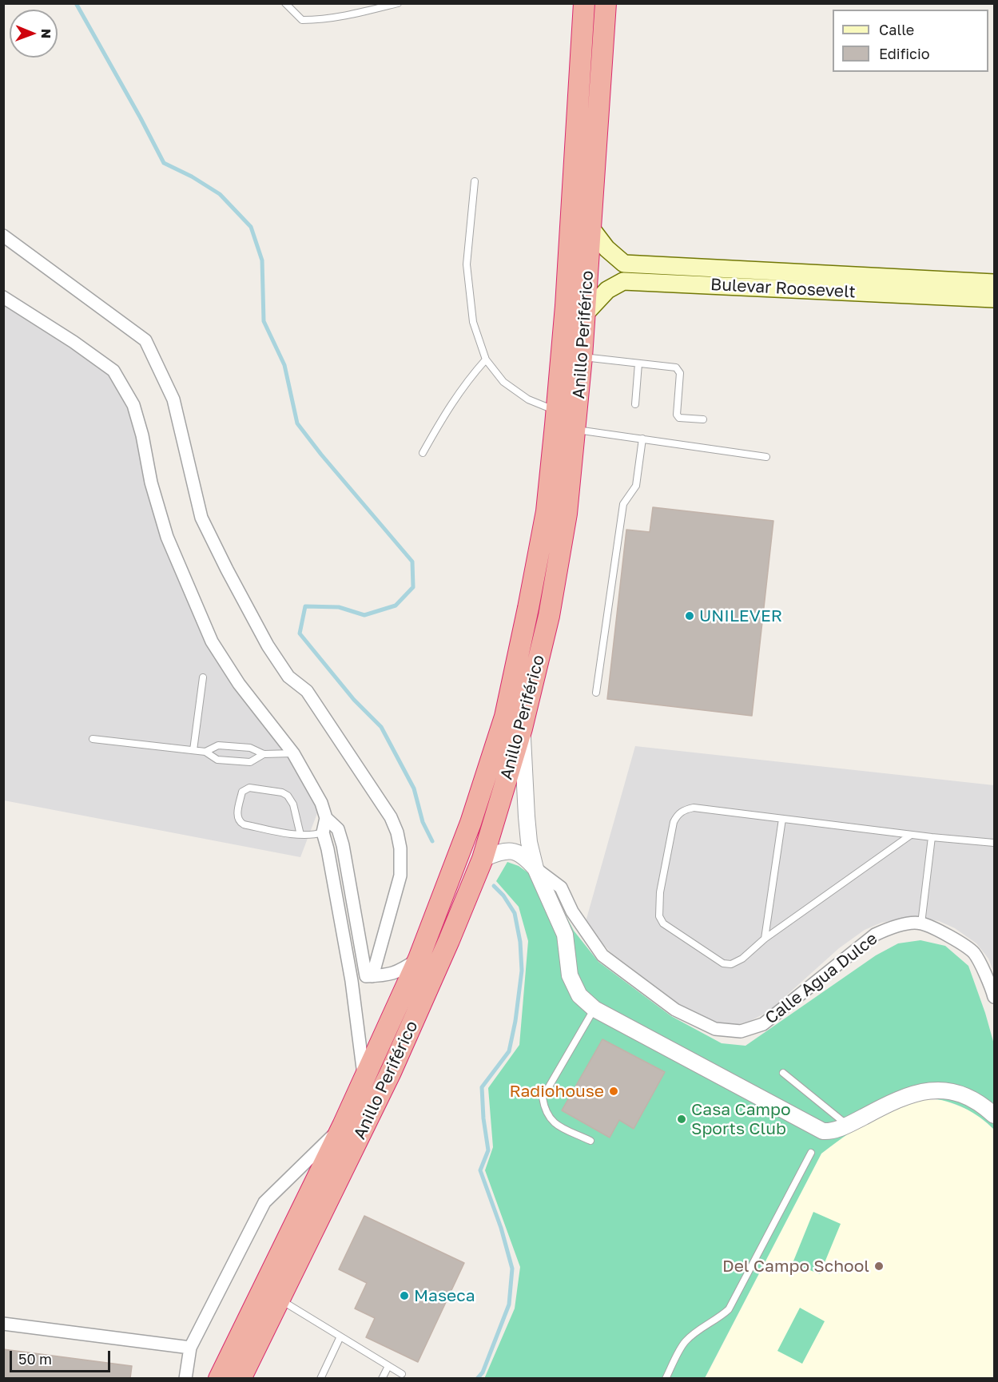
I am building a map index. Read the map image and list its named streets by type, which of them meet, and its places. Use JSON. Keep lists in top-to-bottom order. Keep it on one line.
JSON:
{"streets":{"highway":["Anillo Periférico"],"main road":["Bulevar Roosevelt"],"street":["Calle Agua Dulce"]},"crossings":[["Anillo Periférico","Calle Agua Dulce"]],"places":["UNILEVER","Radiohouse","Casa Campo Sports Club","Del Campo School","Maseca"],"legend":["Calle","Edificio"],"scale_bar":"50 m","north":"right"}
